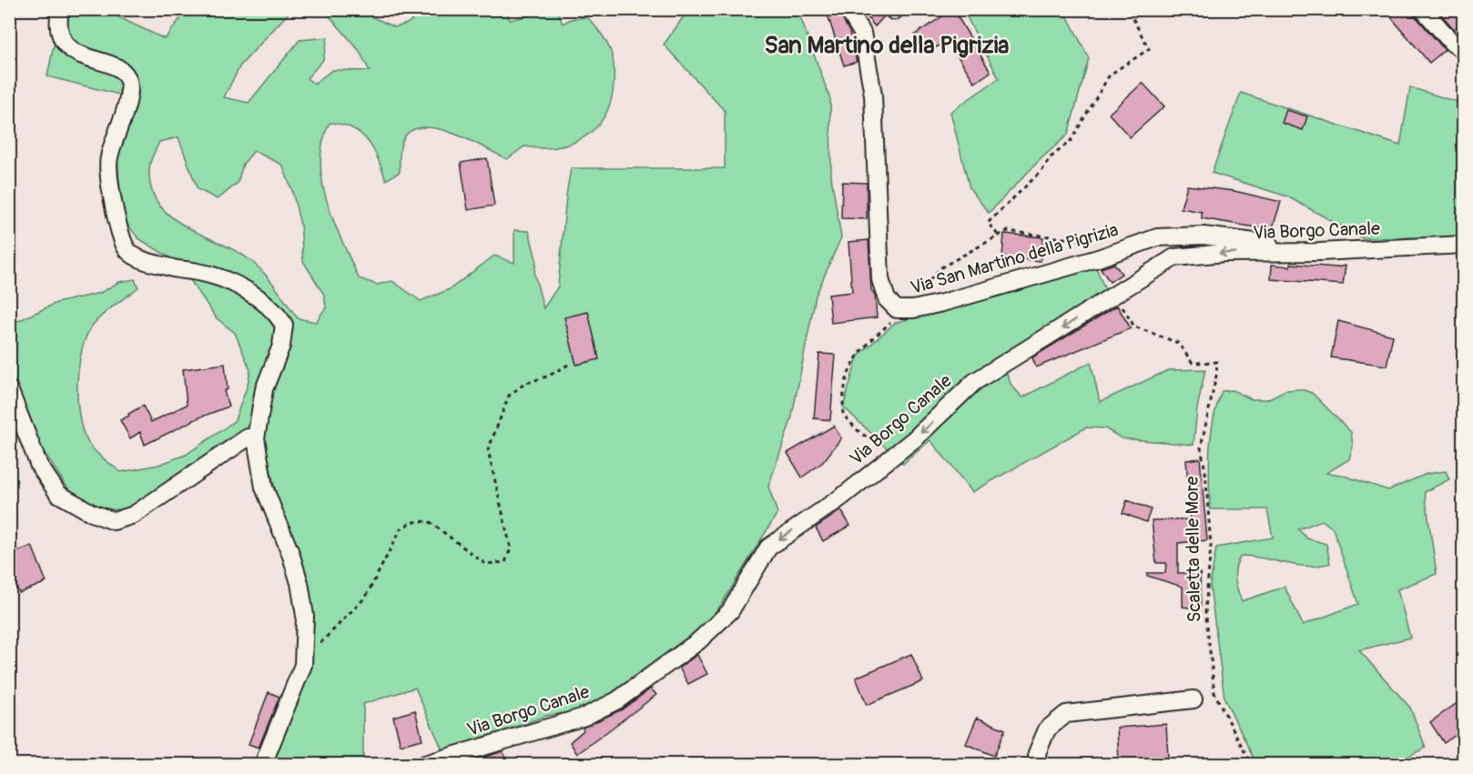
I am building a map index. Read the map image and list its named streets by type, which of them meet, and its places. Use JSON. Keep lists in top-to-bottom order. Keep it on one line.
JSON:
{"streets":{"street":["Via Borgo Canale","Via San Martino della Pigrizia"],"path":["Scaletta delle More"]},"crossings":[["Via Borgo Canale","Via San Martino della Pigrizia"],["Via Borgo Canale","Scaletta delle More"]],"one_way":["Via Borgo Canale"],"districts":["San Martino della Pigrizia"]}
